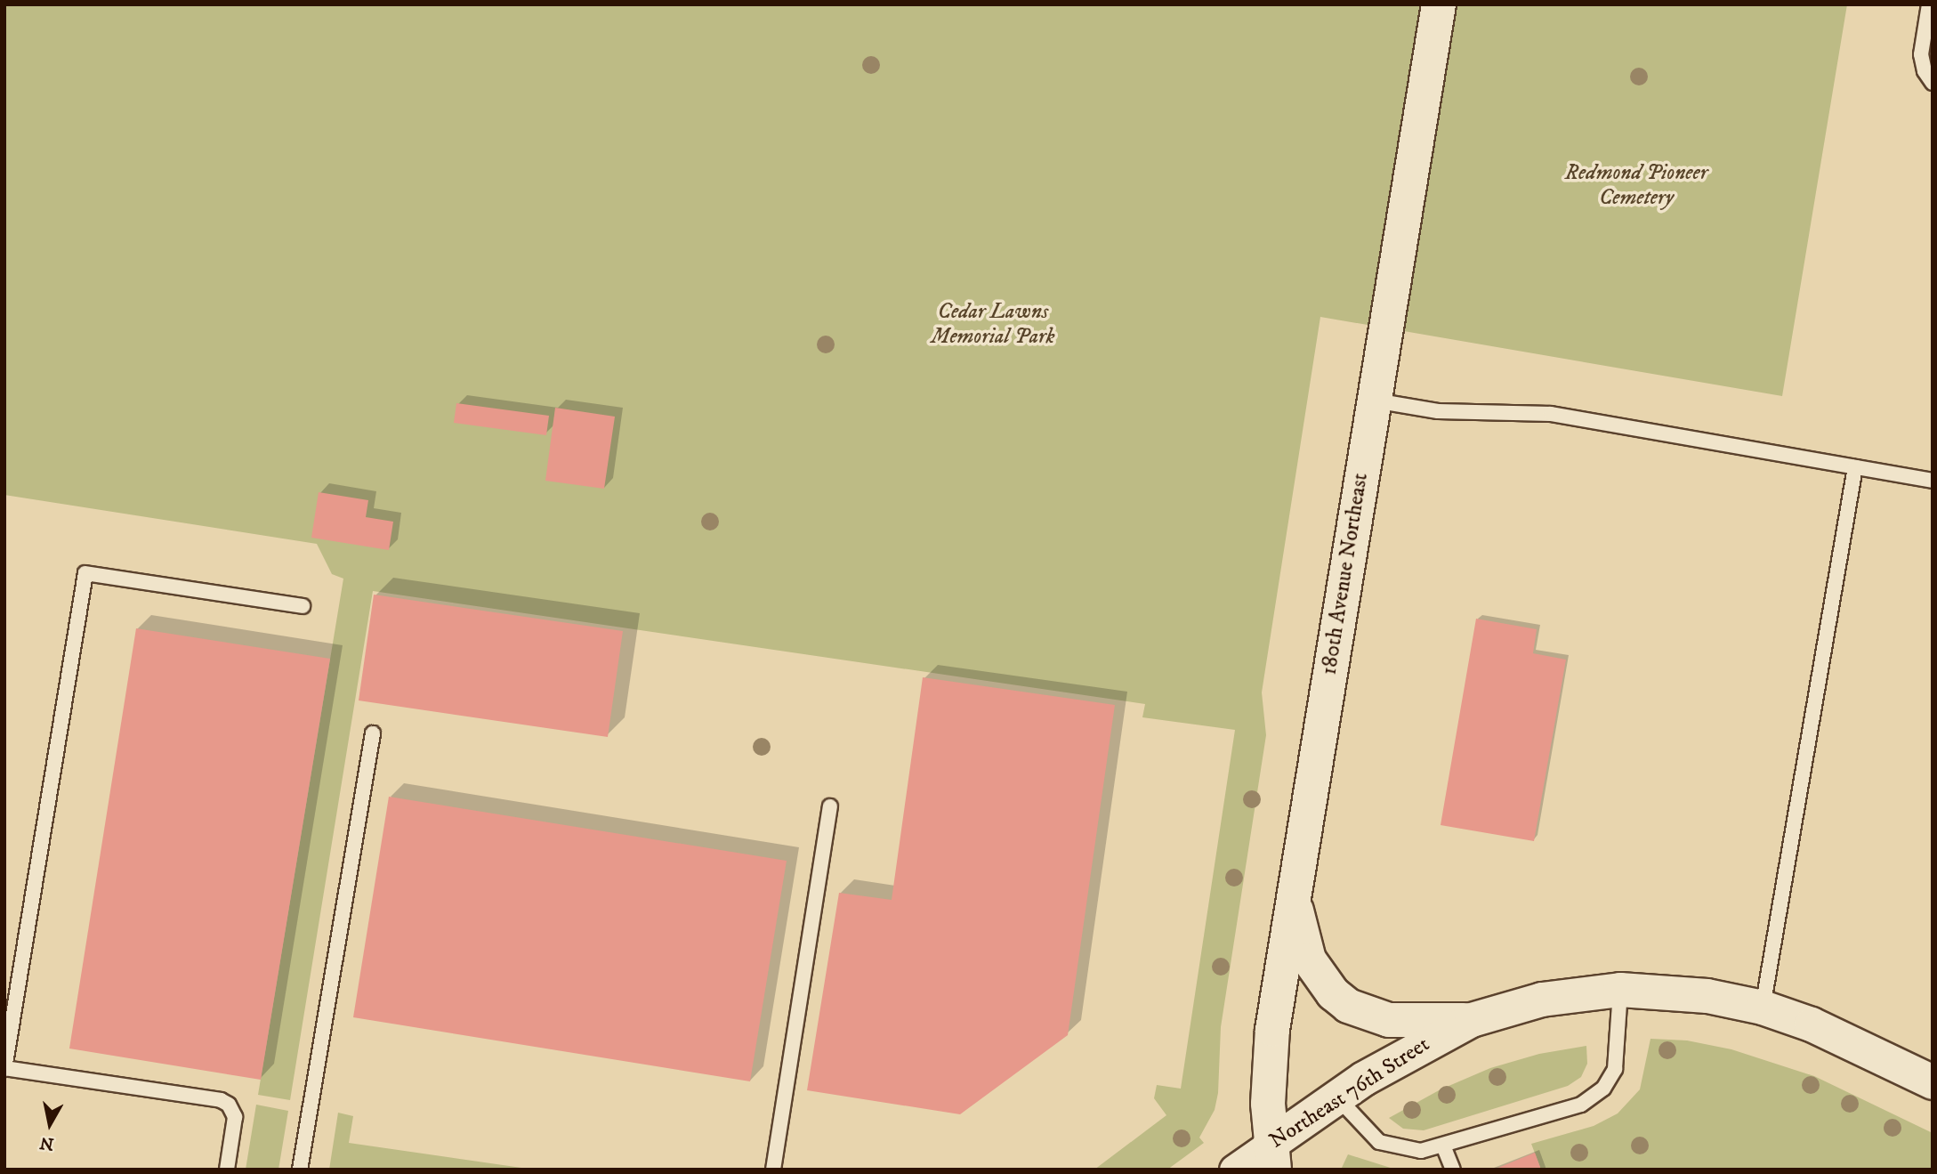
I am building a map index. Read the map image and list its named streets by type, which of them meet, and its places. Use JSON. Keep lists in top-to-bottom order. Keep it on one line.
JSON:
{"streets":{"street":["180th Avenue Northeast","Northeast 76th Street"]},"crossings":[["180th Avenue Northeast","Northeast 76th Street"]],"parks":["Redmond Pioneer Cemetery","Cedar Lawns Memorial Park"],"north":"bottom"}
